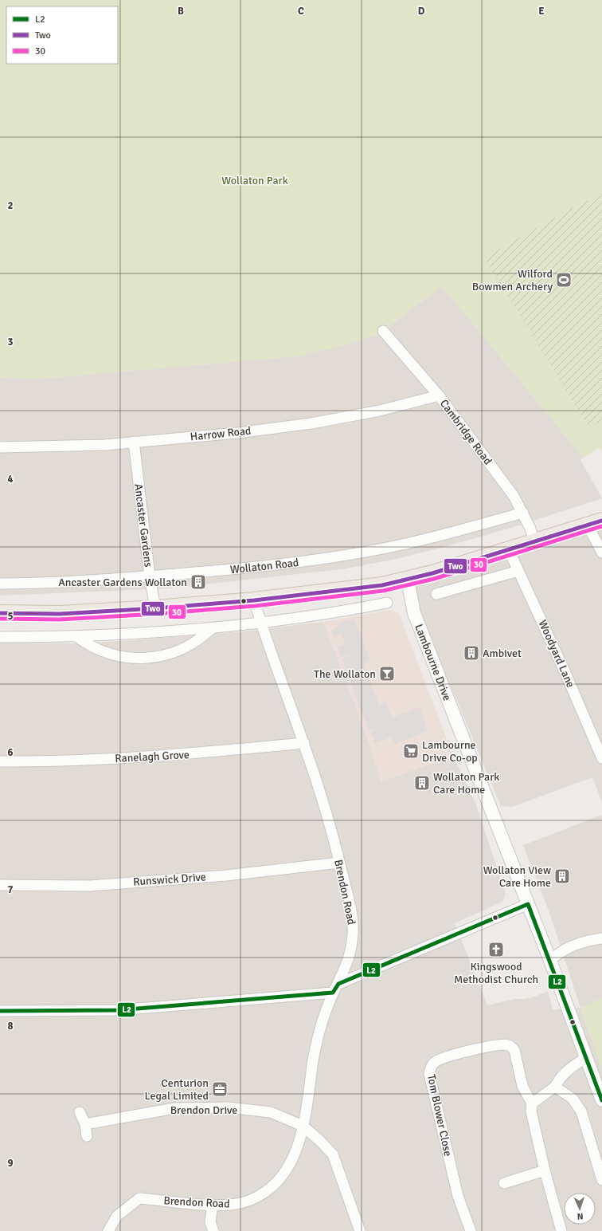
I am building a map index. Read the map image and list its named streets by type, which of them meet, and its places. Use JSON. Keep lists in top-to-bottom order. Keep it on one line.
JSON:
{"streets":{"street":["Cambridge Road","Harrow Road","Ancaster Gardens","Wollaton Road","Woodyard Lane","Lambourne Drive","Ranelagh Grove","Runswick Drive","Brendon Road","Brendon Drive","Tom Blower Close"]},"crossings":[["Cambridge Road","Harrow Road"],["Cambridge Road","Wollaton Road"],["Harrow Road","Ancaster Gardens"],["Ancaster Gardens","Wollaton Road"],["Ranelagh Grove","Brendon Road"],["Runswick Drive","Brendon Road"],["Brendon Road","Brendon Drive"]],"parks":["Wollaton Park"],"places":{"sports":["Wilford Bowmen Archery"],"building":["Ancaster Gardens Wollaton","Ambivet","Wollaton Park Care Home","Wollaton View Care Home"],"bar":["The Wollaton"],"supermarket":["Lambourne Drive Co-op"],"church":["Kingswood Methodist Church"],"office":["Centurion Legal Limited"]},"lines":["transit line Two","transit line 30","transit line L2"],"legend":["L2","Two","30"],"north":"bottom","grid":{"columns":["B","C","D","E"],"rows":["2","3","4","5","6","7","8","9"]}}
